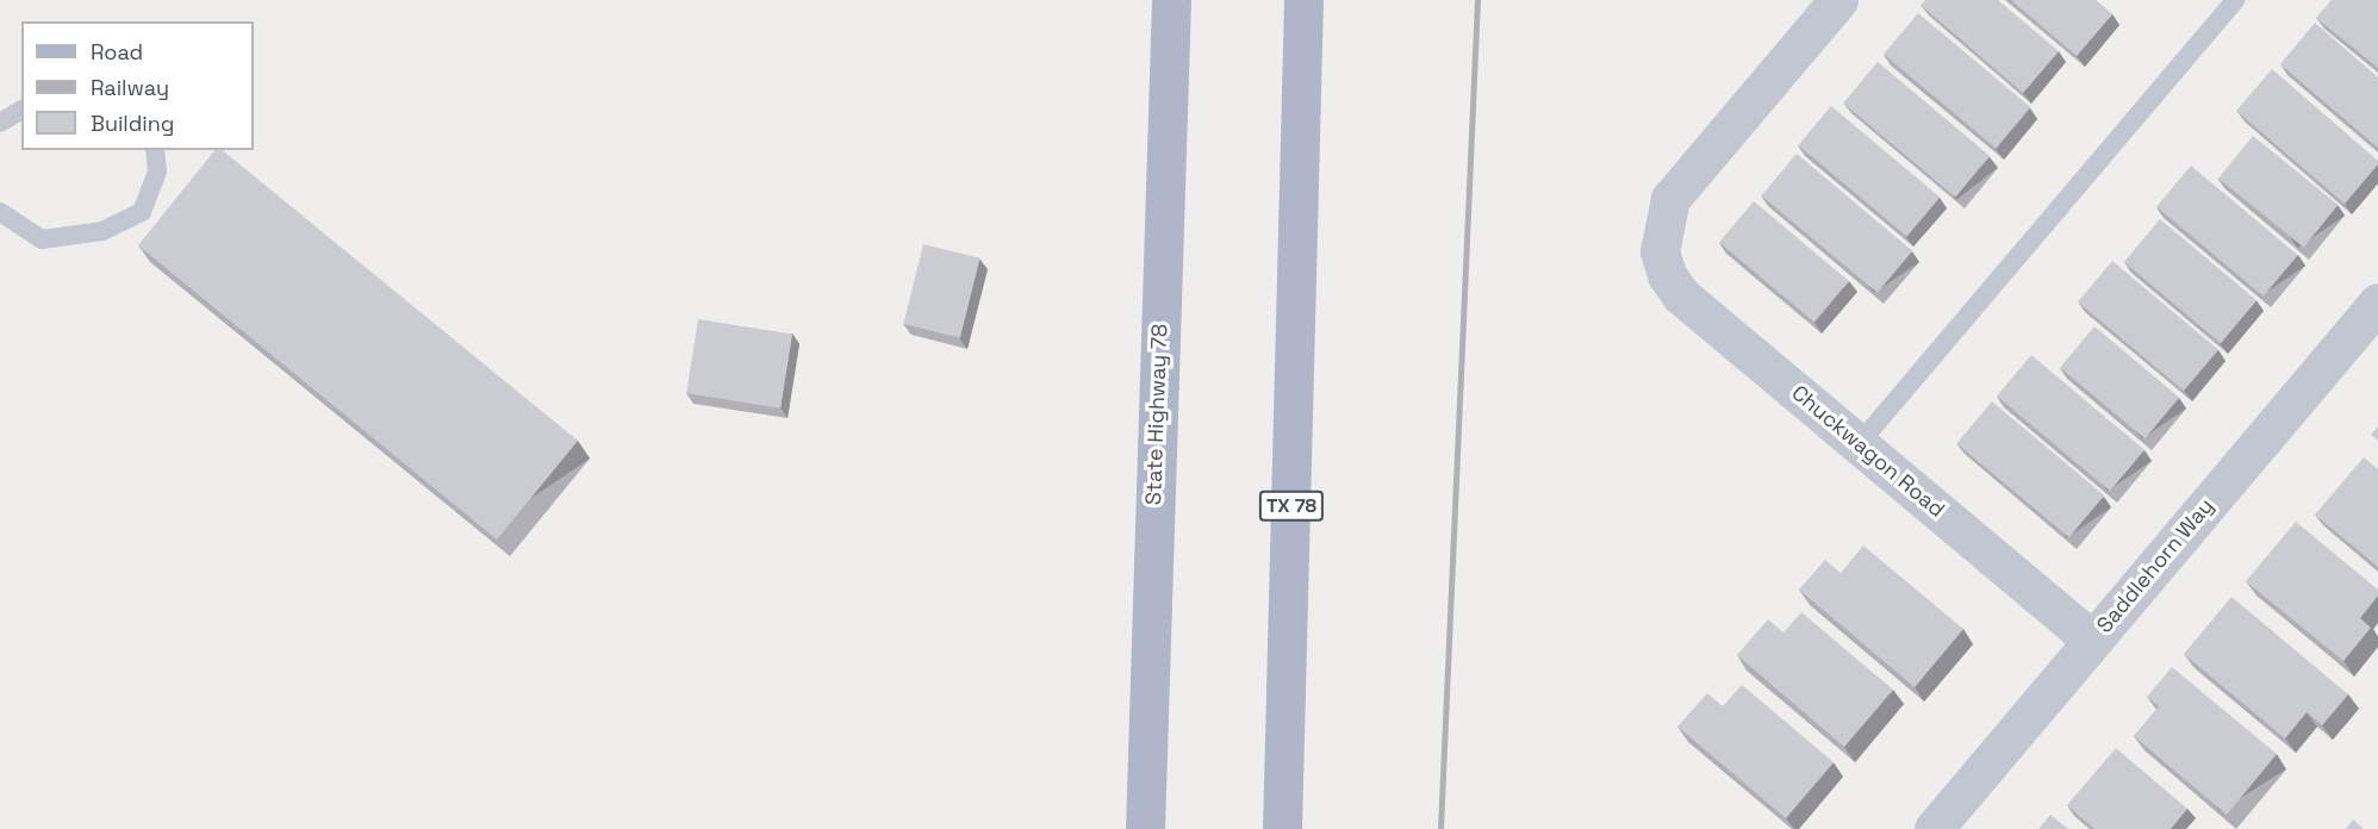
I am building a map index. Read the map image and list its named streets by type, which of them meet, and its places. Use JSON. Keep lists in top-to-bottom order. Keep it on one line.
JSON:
{"streets":{"main road":["State Highway 78","TX 78"],"street":["Chuckwagon Road","Saddlehorn Way"]},"crossings":[["Chuckwagon Road","Saddlehorn Way"]],"legend":["Road","Railway","Building"]}
